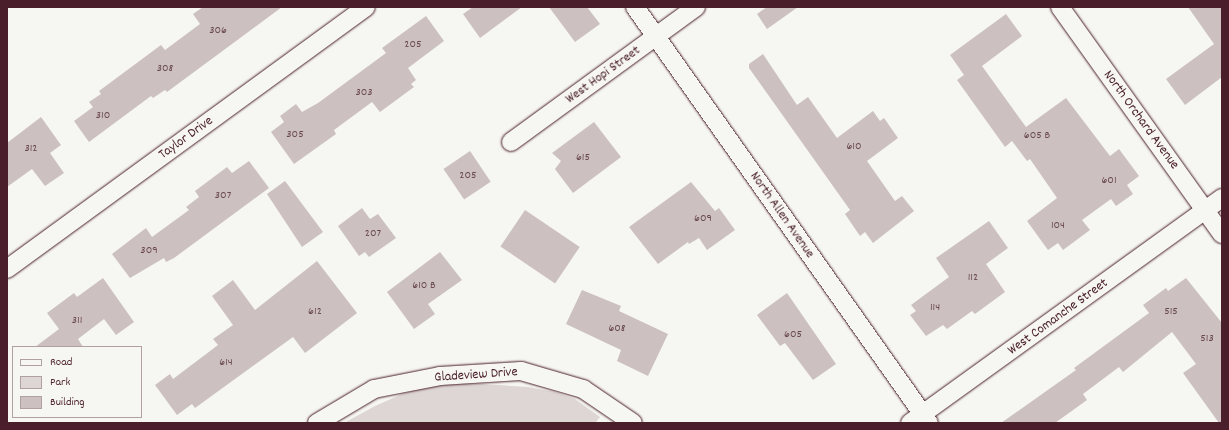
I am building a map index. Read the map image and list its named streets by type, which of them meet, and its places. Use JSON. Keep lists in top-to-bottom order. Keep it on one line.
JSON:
{"streets":{"street":["West Hopi Street","North Orchard Avenue","Taylor Drive","North Allen Avenue","West Comanche Street","Gladeview Drive"]},"crossings":[["West Hopi Street","North Allen Avenue"],["North Orchard Avenue","West Comanche Street"],["North Allen Avenue","West Comanche Street"]],"house_numbers":["306","205","308","303","310","305","605 B","610","312","615","205","601","307","609","104","207","309","112","610 B","114","612","515","311","608","605","513","614"],"legend":["Road","Park","Building"]}
